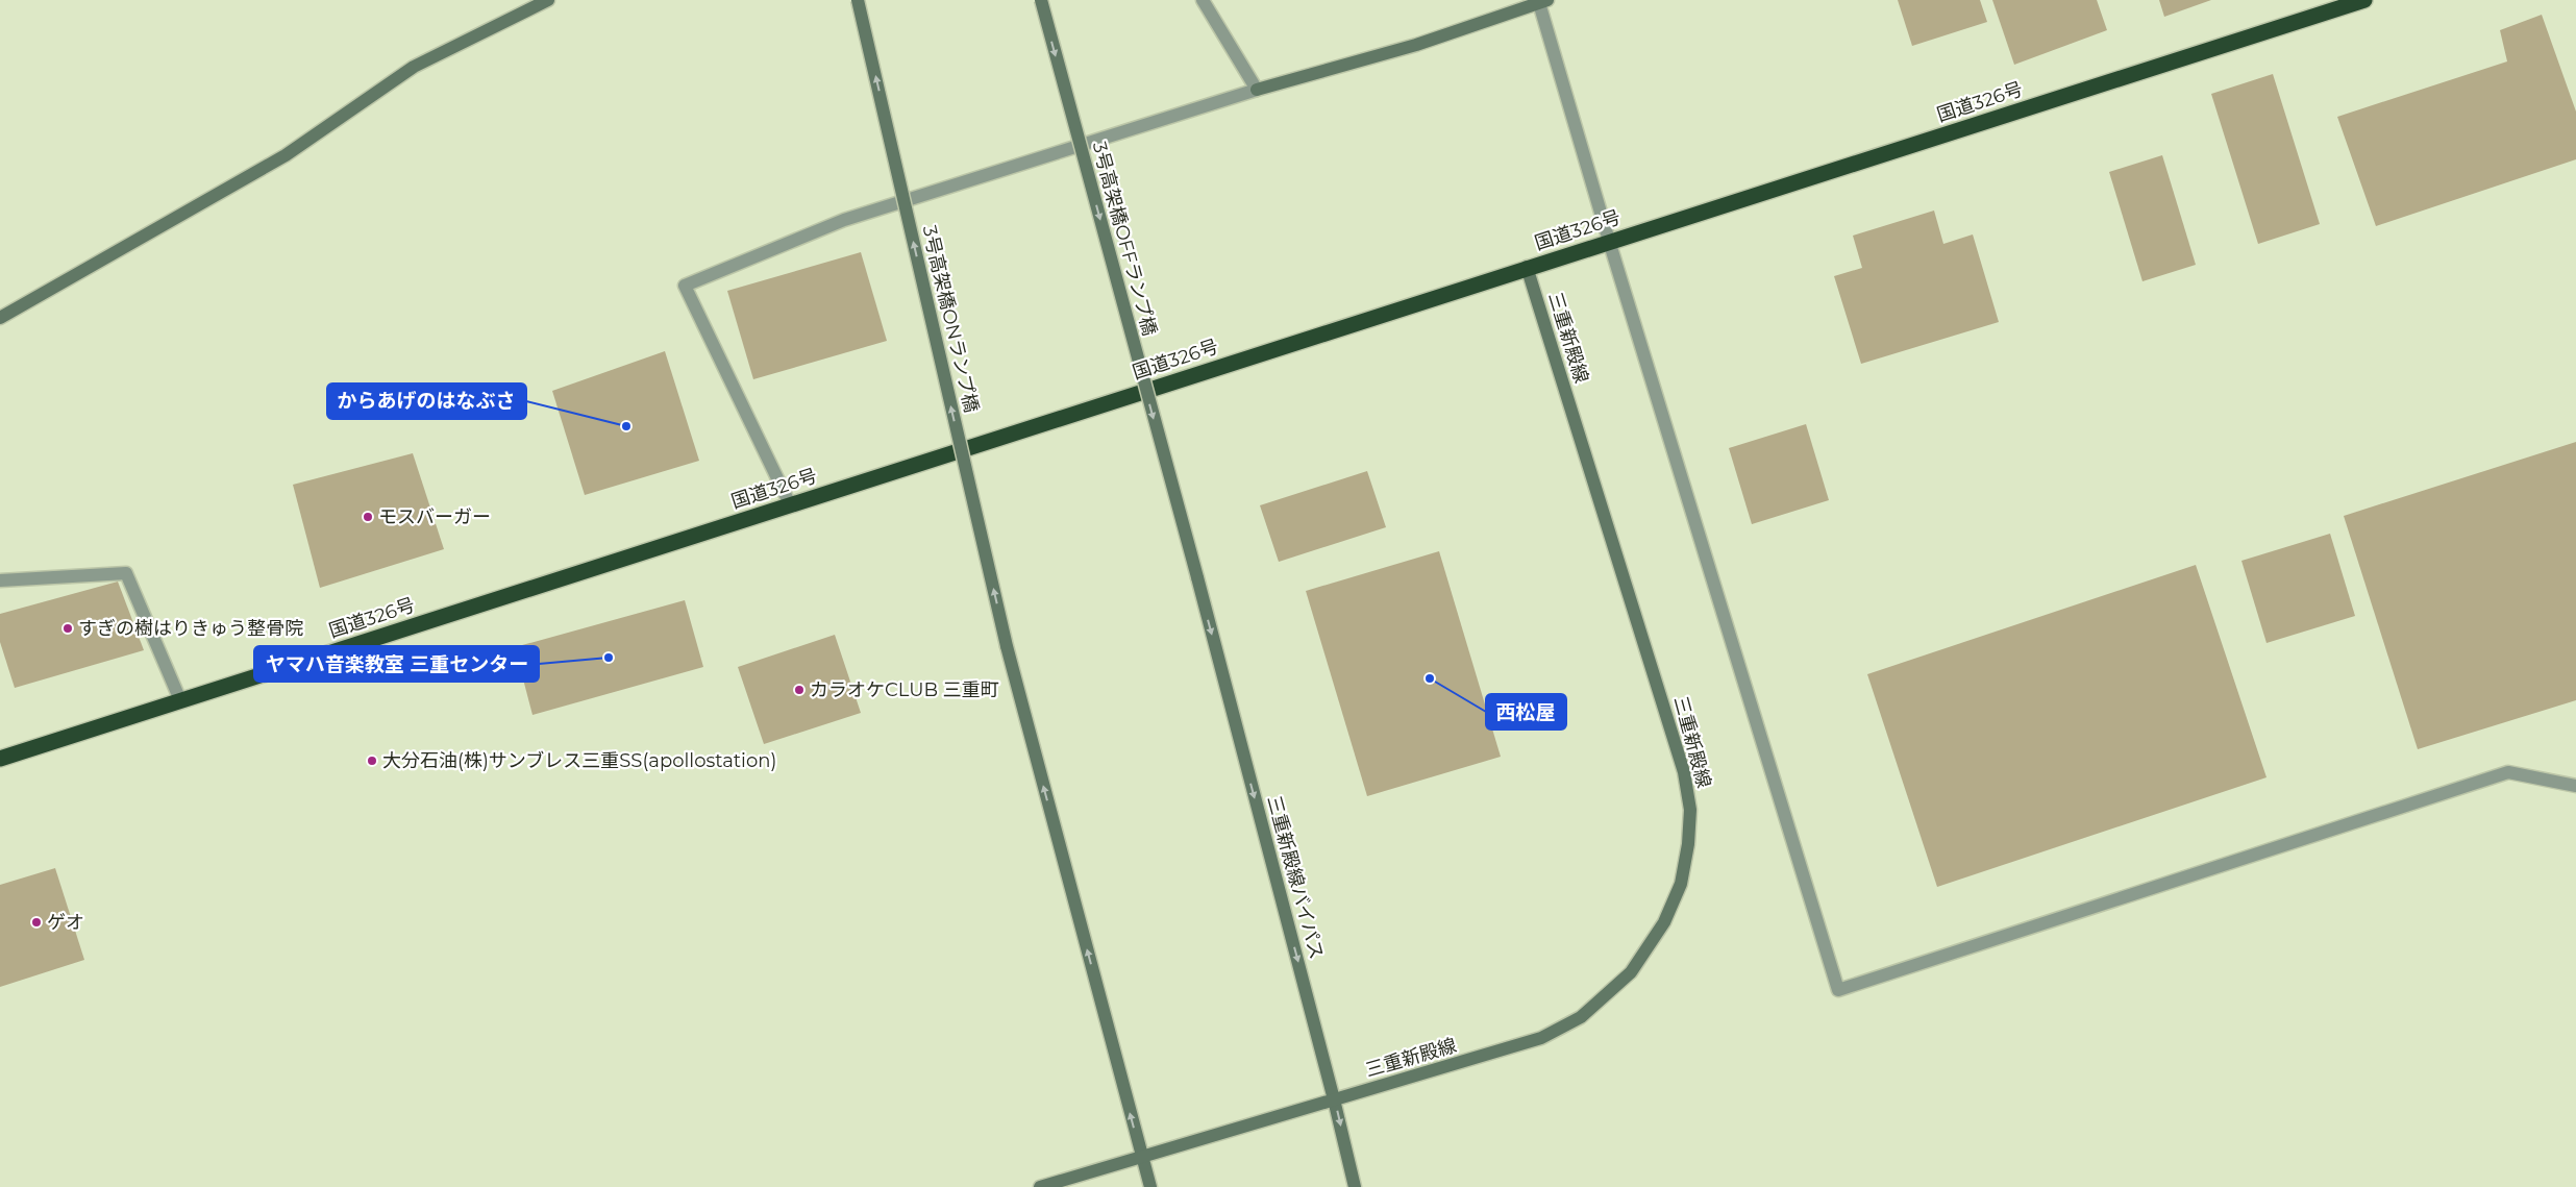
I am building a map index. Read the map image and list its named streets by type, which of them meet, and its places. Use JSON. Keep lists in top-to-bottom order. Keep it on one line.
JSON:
{"streets":{"highway":["国道326号"],"main road":["3号高架橋OFFランプ橋","3号高架橋ONランプ橋","三重新殿線","三重新殿線バイパス"]},"crossings":[["国道326号","三重新殿線"],["3号高架橋OFFランプ橋","三重新殿線バイパス"],["3号高架橋ONランプ橋","三重新殿線"],["三重新殿線","三重新殿線バイパス"]],"one_way":["3号高架橋OFFランプ橋","3号高架橋ONランプ橋","三重新殿線バイパス"],"places":["からあげのはなぶさ","モスバーガー","すぎの樹はりきゅう整骨院","ヤマハ音楽教室 三重センター","西松屋","カラオケCLUB 三重町","大分石油(株)サンブレス三重SS(apollostation)","ゲオ"]}
